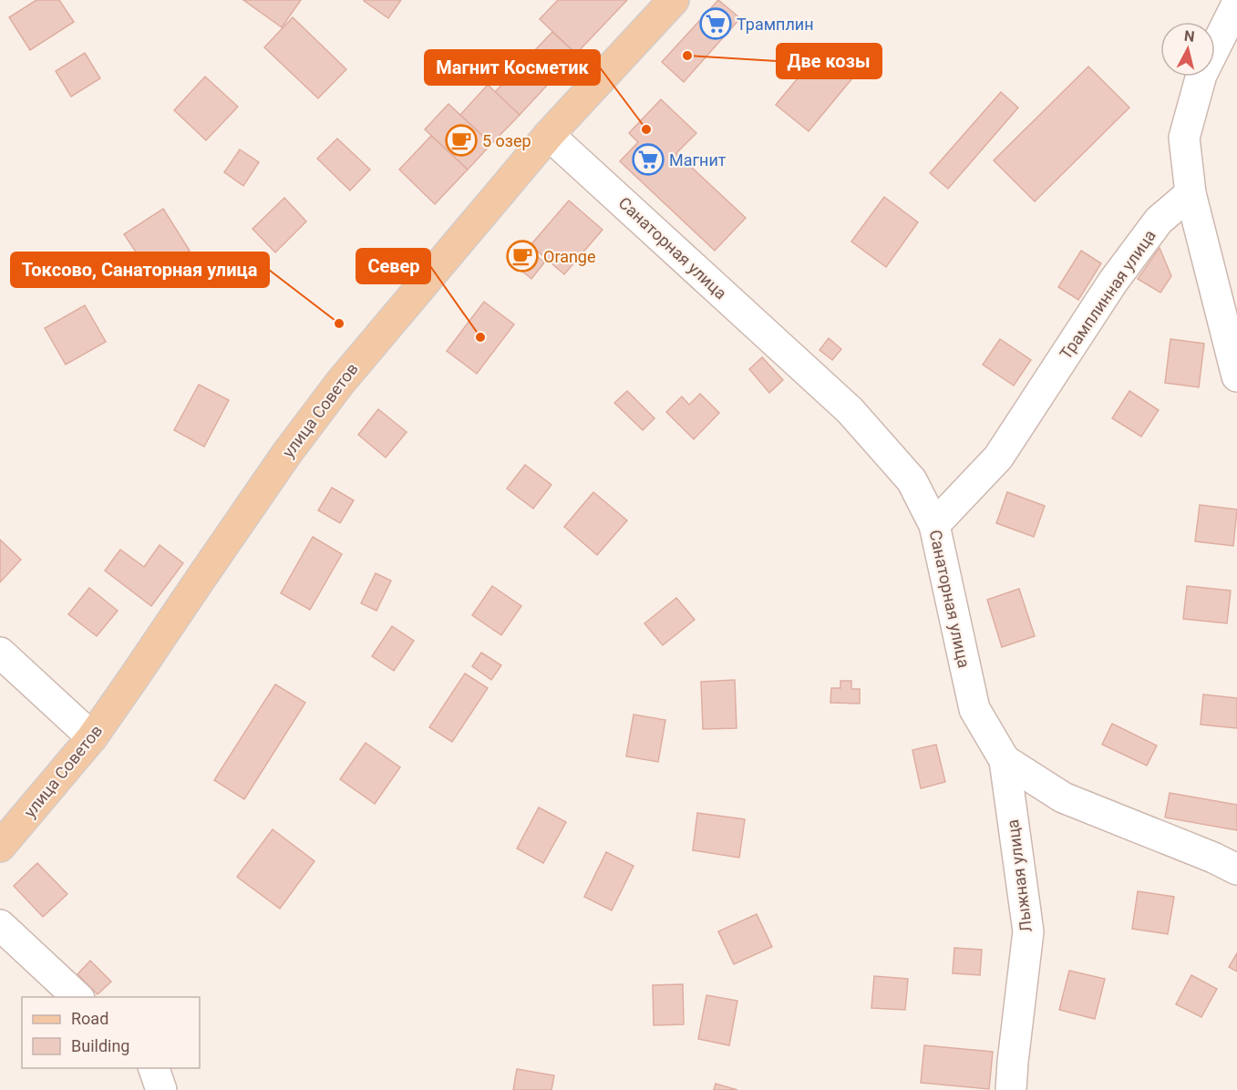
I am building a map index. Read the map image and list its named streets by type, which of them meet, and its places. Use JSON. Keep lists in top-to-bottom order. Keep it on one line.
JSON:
{"streets":{"main road":["улица Советов"],"street":["Санаторная улица","Трамплинная улица","Лыжная улица"]},"crossings":[["Санаторная улица","Трамплинная улица"],["Санаторная улица","улица Советов"],["Санаторная улица","Лыжная улица"]],"places":{"supermarket":["Трамплин","Магнит"],"other":["Две козы","Магнит Косметик","Токсово, Санаторная улица","Север"],"cafe":["5 озер","Orange"]},"legend":["Road","Building"],"north":"top"}
